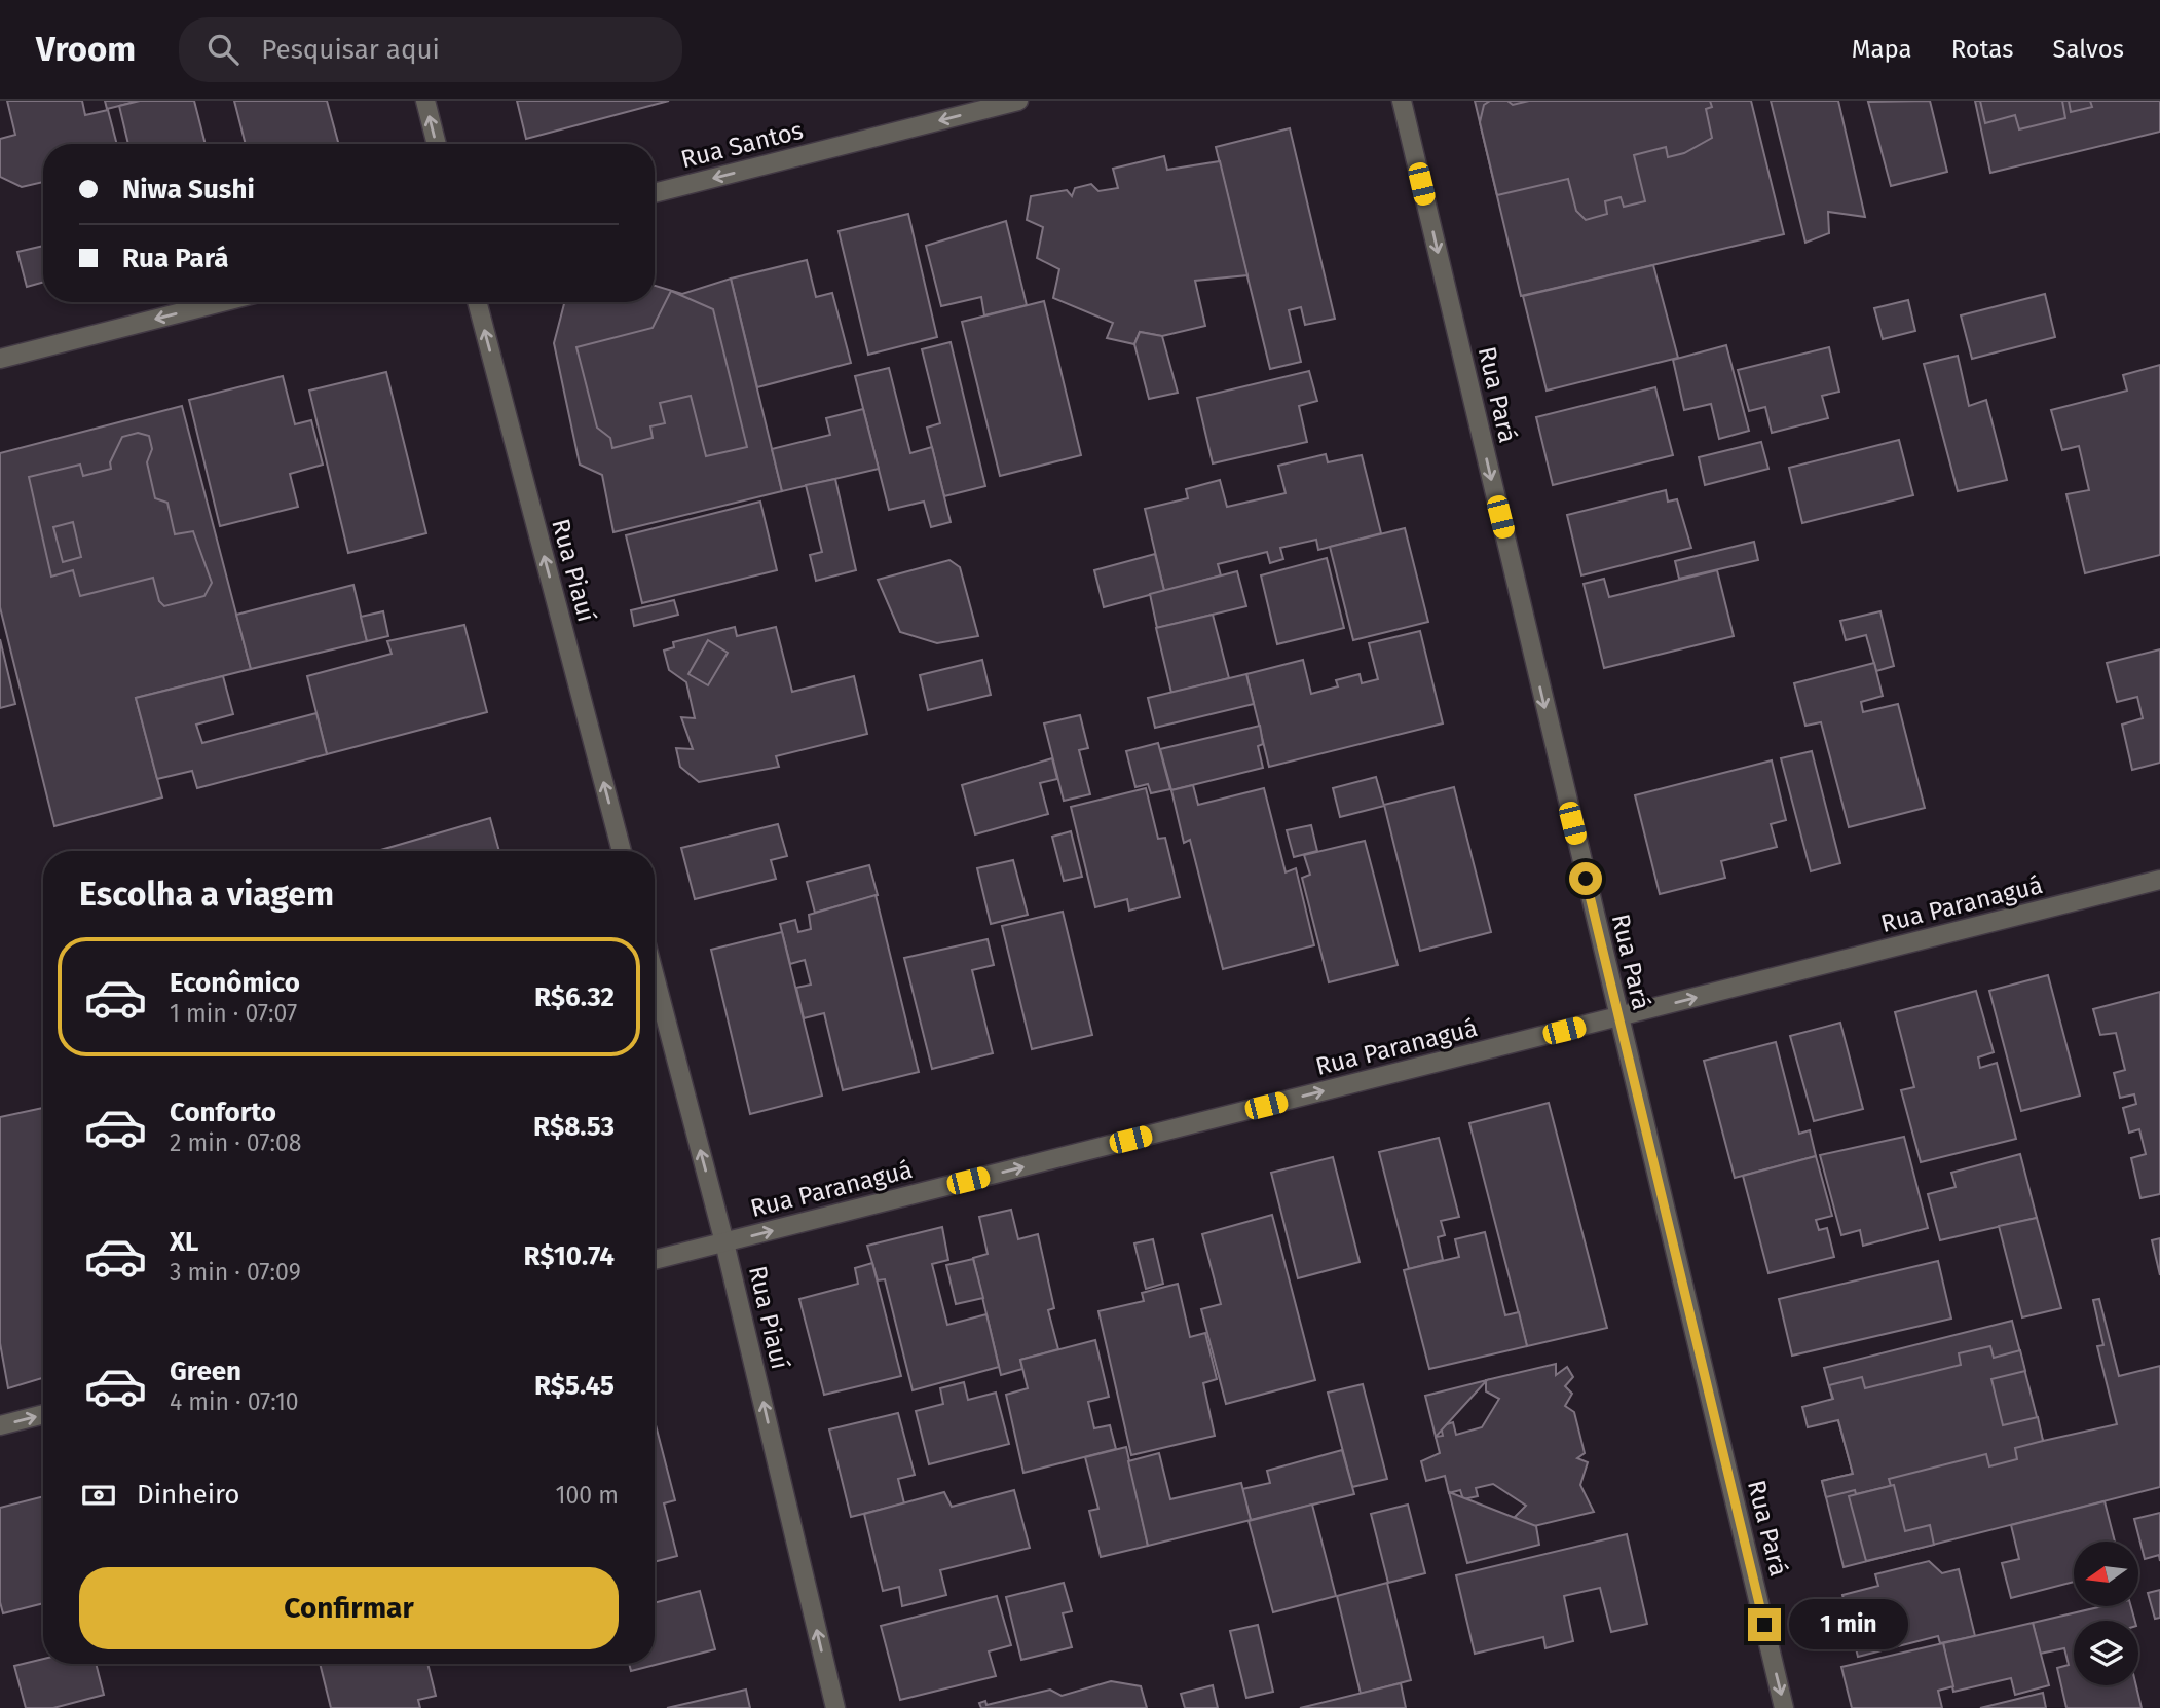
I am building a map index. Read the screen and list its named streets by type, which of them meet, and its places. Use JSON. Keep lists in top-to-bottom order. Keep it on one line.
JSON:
{"streets":{"street":["Rua Santos","Rua Pará","Rua Piauí","Rua Paranaguá"]},"crossings":[["Rua Pará","Rua Paranaguá"],["Rua Piauí","Rua Paranaguá"]],"one_way":["Rua Santos","Rua Pará","Rua Piauí","Rua Paranaguá"],"north":"left","page":{"header":"Vroom","search":"Pesquisar aqui","nav":["Mapa","Rotas","Salvos"],"banner":["Niwa Sushi","Rua Pará"],"heading":"Escolha a viagem","list":[{"name":"Econômico","note":"1 min · 07:07","value":"R$6.32"},{"name":"Conforto","note":"2 min · 07:08","value":"R$8.53"},{"name":"XL","note":"3 min · 07:09","value":"R$10.74"},{"name":"Green","note":"4 min · 07:10","value":"R$5.45"}],"pay":["Dinheiro","100 m"],"buttons":"Confirmar","bubble":"1 min"}}
